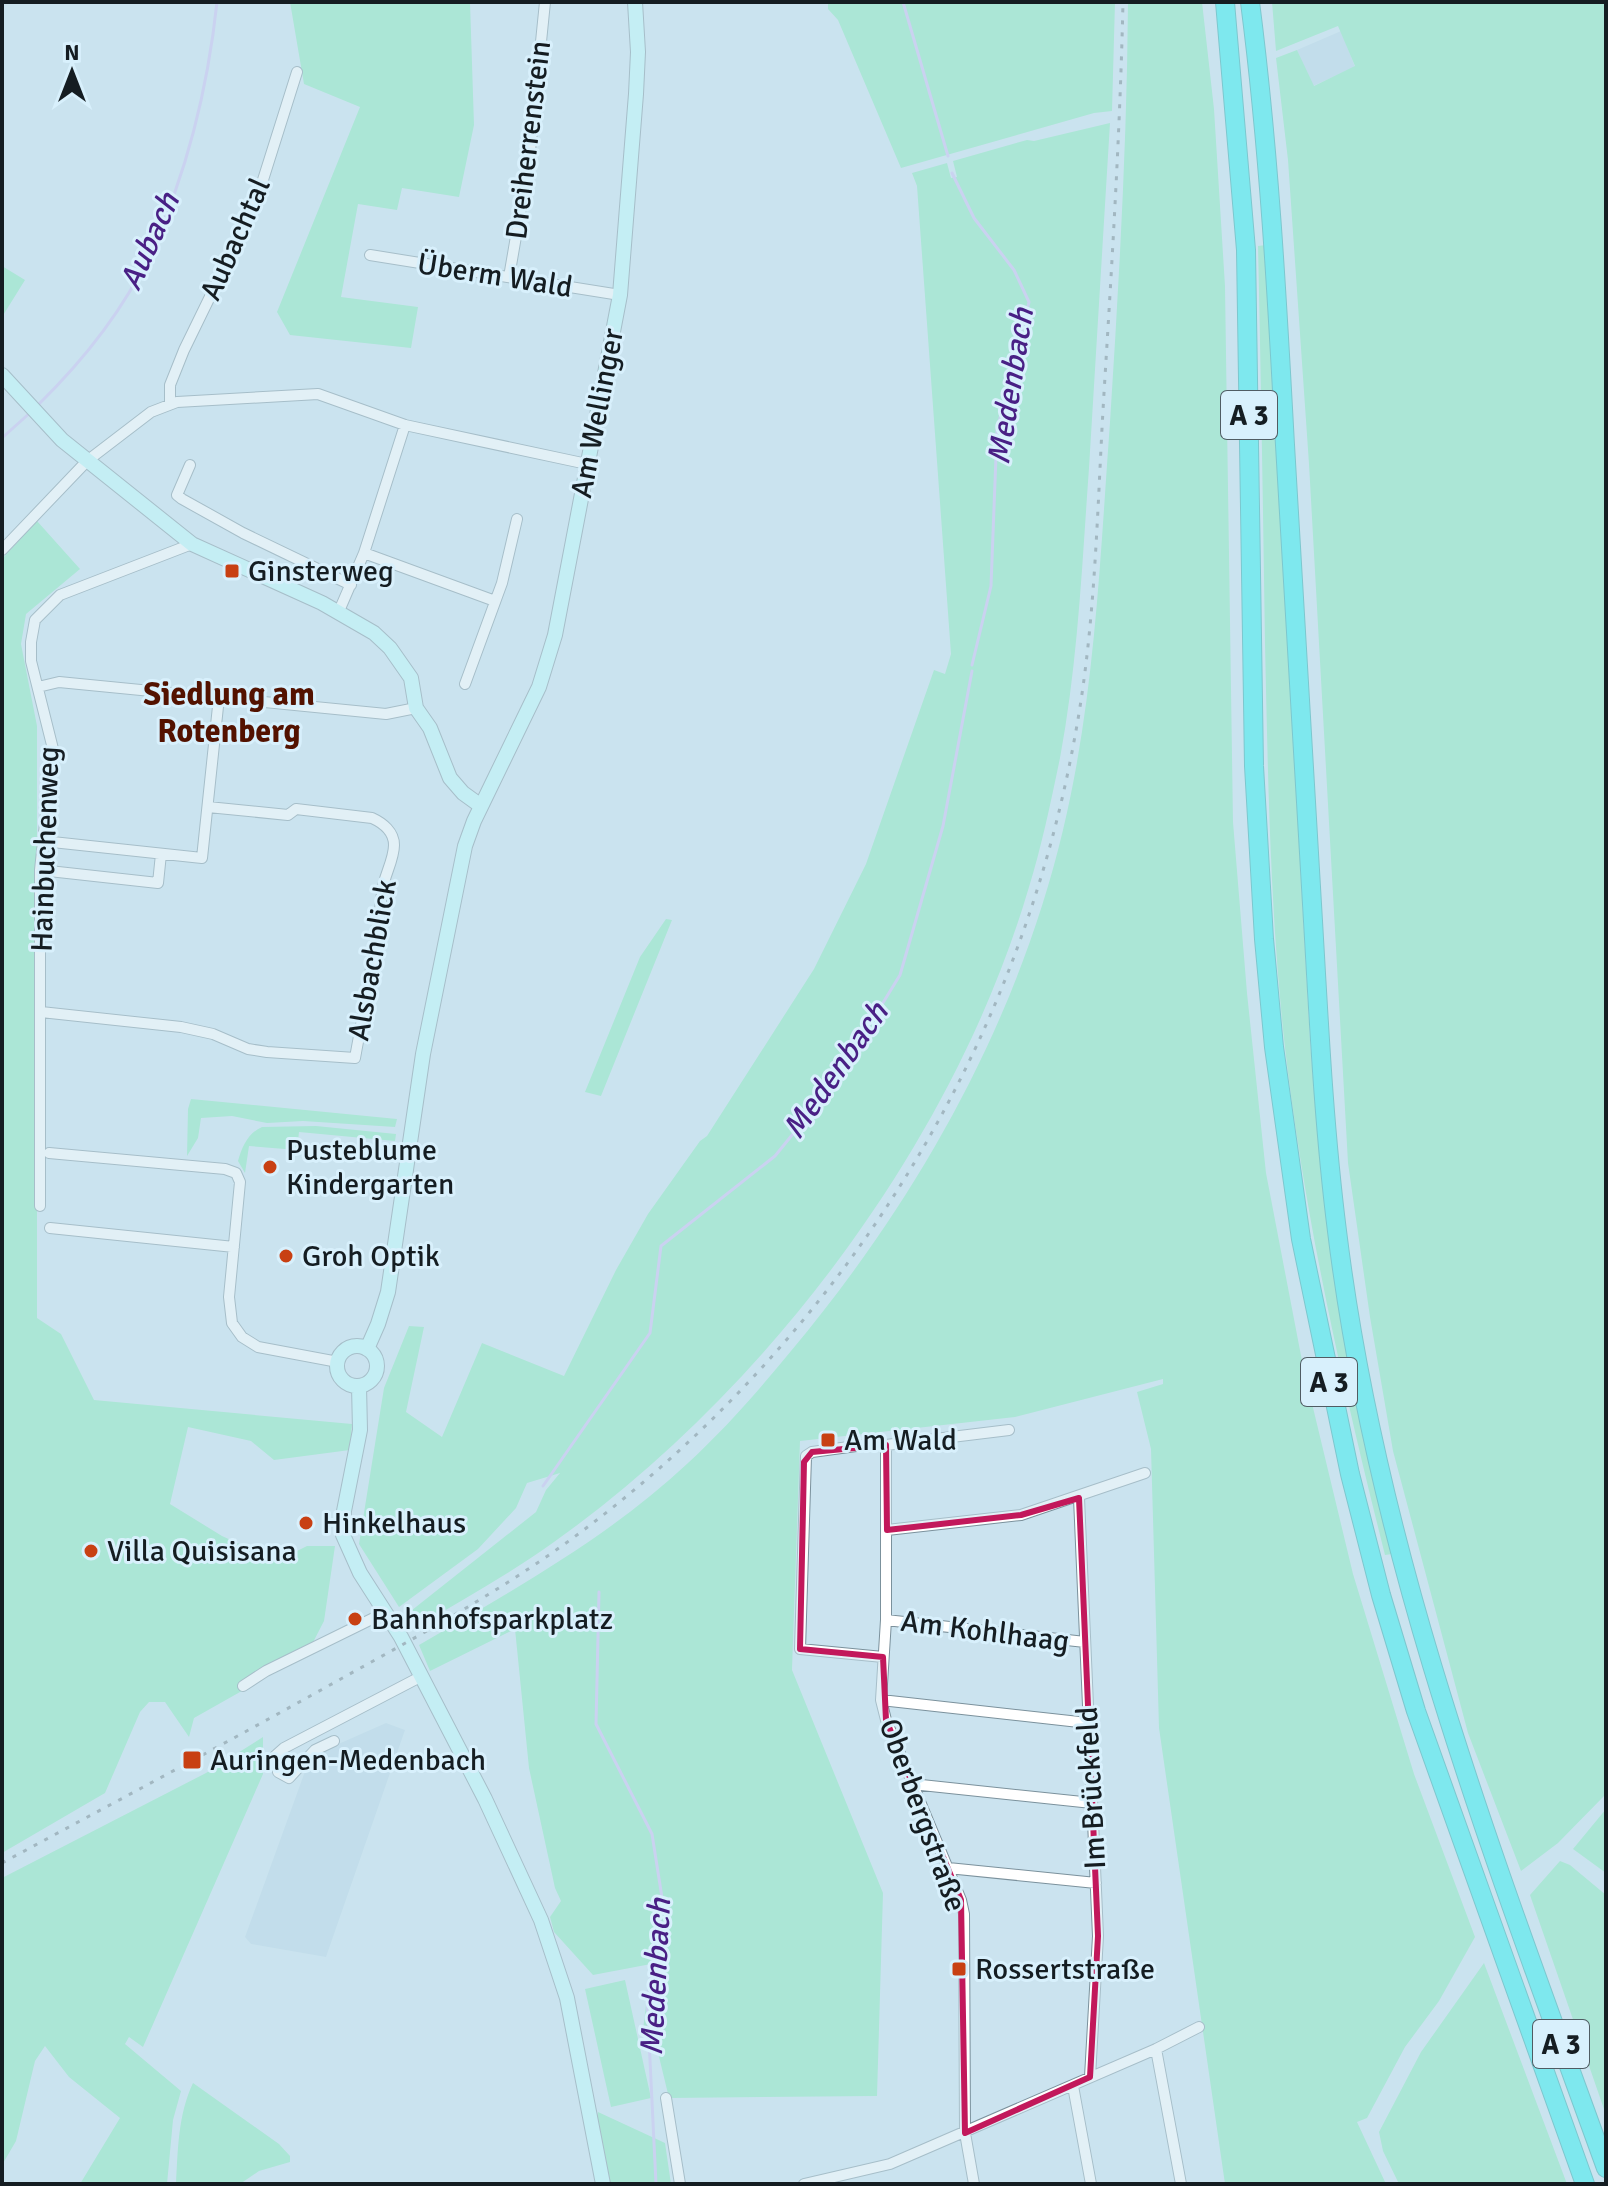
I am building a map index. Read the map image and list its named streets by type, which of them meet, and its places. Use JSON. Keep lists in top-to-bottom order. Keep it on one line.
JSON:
{"streets":{"highway":["A 3"],"main road":["Am Wellinger"],"street":["Dreiherrenstein","Aubachtal","Überm Wald","Hainbuchenweg","Alsbachblick","Am Kohlhaag","Im Brückfeld","Oberbergstraße"]},"crossings":[["Dreiherrenstein","Überm Wald"],["Überm Wald","Am Wellinger"],["Hainbuchenweg","Alsbachblick"],["Am Kohlhaag","Im Brückfeld"],["Am Kohlhaag","Oberbergstraße"]],"districts":["Siedlung am Rotenberg"],"water":["Aubach","Medenbach"],"places":{"transit":["Ginsterweg","Am Wald","Auringen-Medenbach","Rossertstraße"],"other":["Pusteblume Kindergarten","Groh Optik","Hinkelhaus","Villa Quisisana","Bahnhofsparkplatz"]},"north":"top"}
